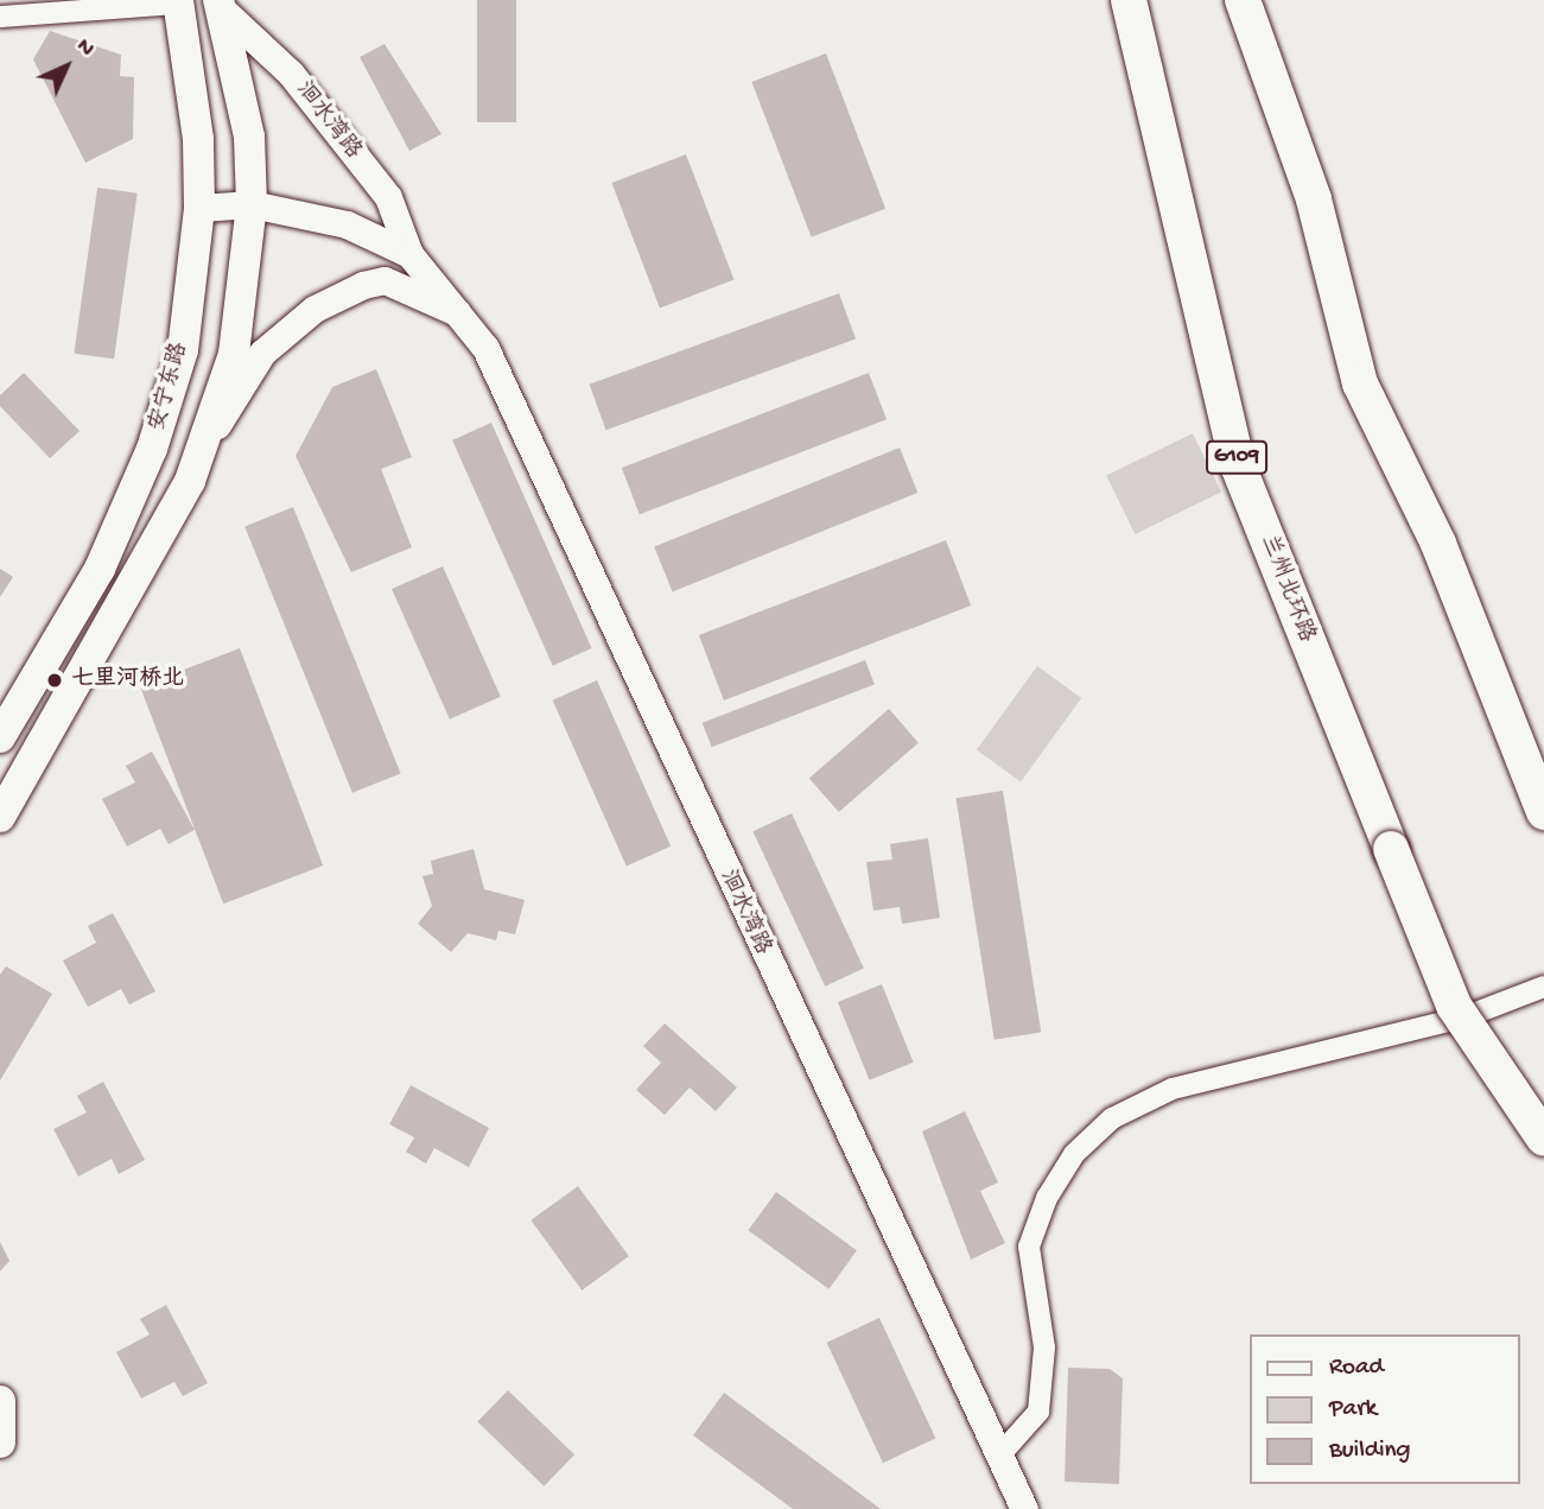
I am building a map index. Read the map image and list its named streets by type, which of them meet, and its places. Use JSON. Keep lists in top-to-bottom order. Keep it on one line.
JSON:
{"streets":{"highway":["G109","兰州北环路"],"main road":["安宁东路"],"street":["洄水湾路"]},"crossings":[["洄水湾路","安宁东路"]],"places":["七里河桥北"],"legend":["Road","Park","Building"],"north":"top right"}
